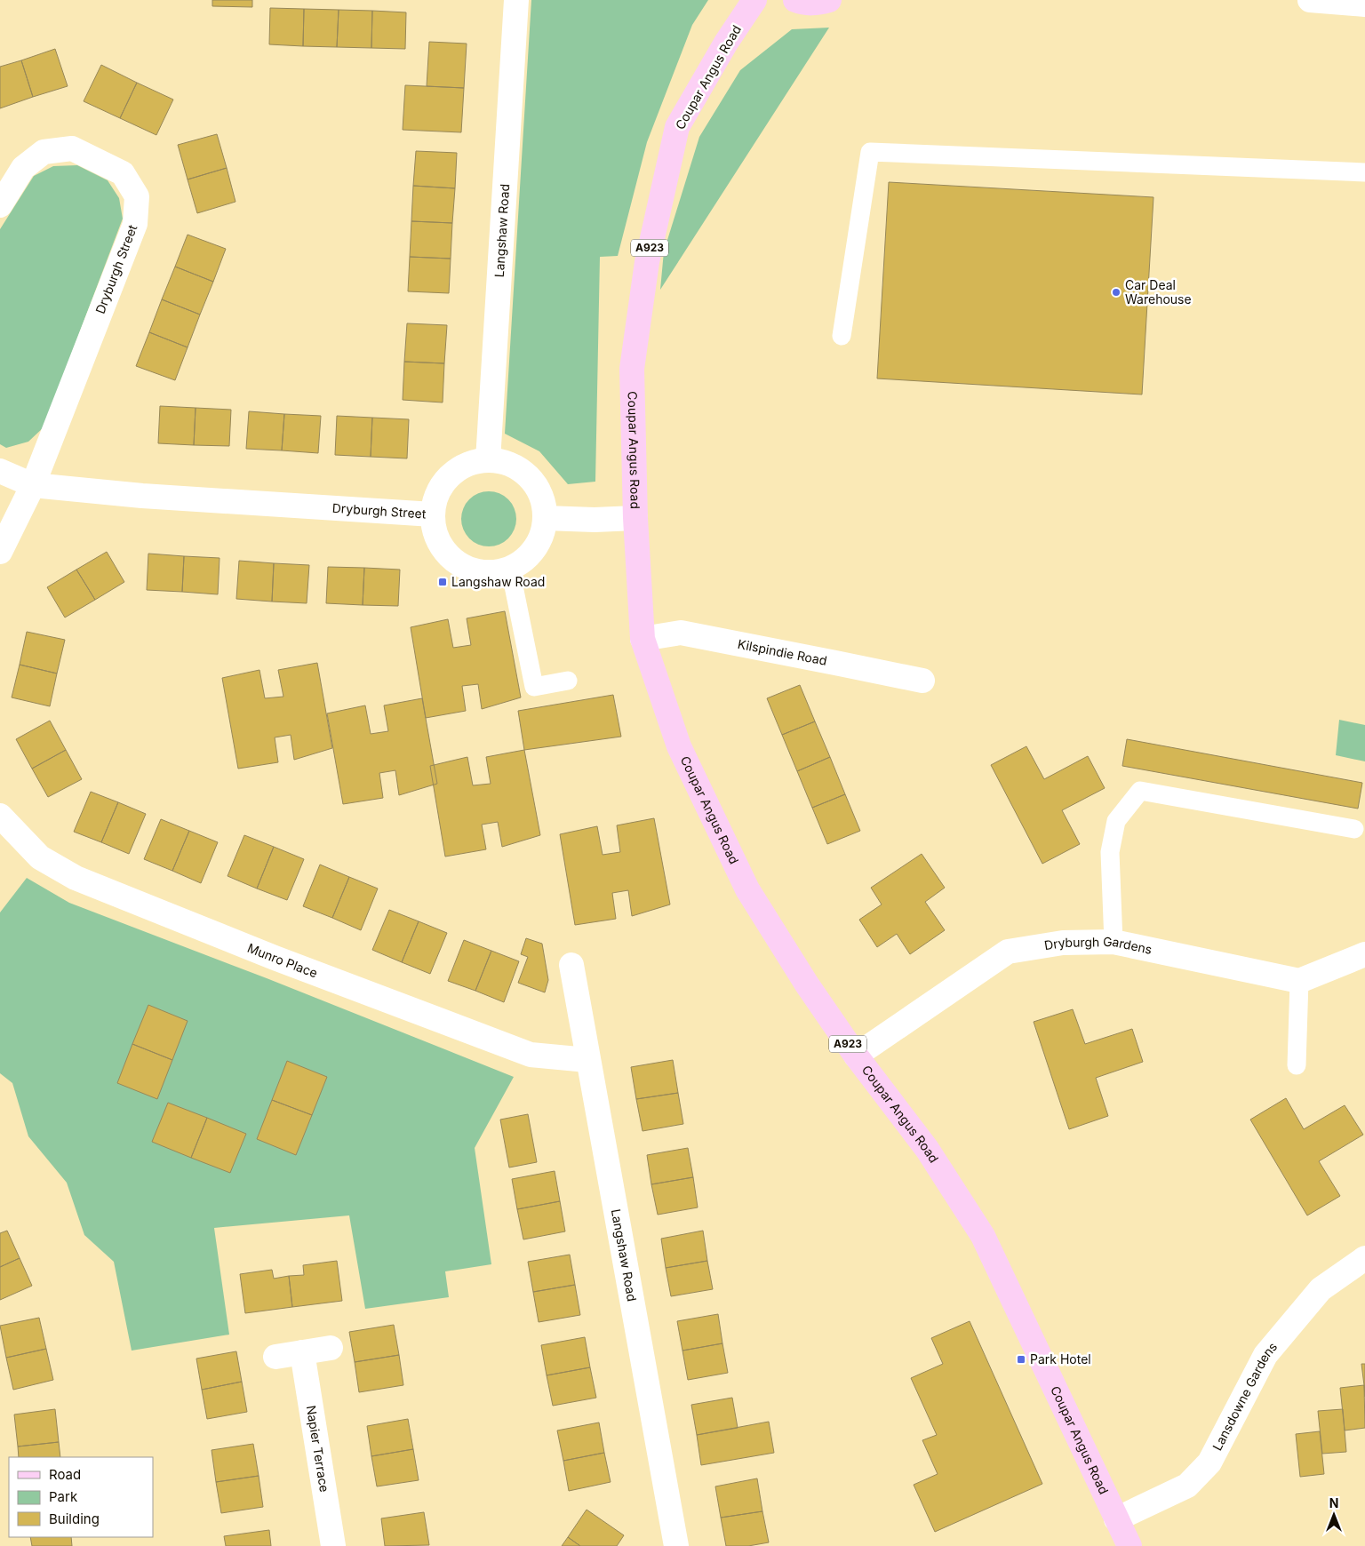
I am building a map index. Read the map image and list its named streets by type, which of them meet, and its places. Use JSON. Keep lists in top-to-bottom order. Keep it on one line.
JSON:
{"streets":{"main road":["Coupar Angus Road","A923"],"street":["Langshaw Road","Dryburgh Street","Kilspindie Road","Dryburgh Gardens","Munro Place","Lansdowne Gardens","Napier Terrace"]},"crossings":[["Coupar Angus Road","Kilspindie Road"],["Coupar Angus Road","Dryburgh Gardens"],["Coupar Angus Road","Lansdowne Gardens"],["Langshaw Road","Dryburgh Street"],["Langshaw Road","Munro Place"]],"places":{"other":["Car Deal Warehouse"],"transit":["Langshaw Road","Park Hotel"]},"legend":["Road","Park","Building"],"north":"top"}
